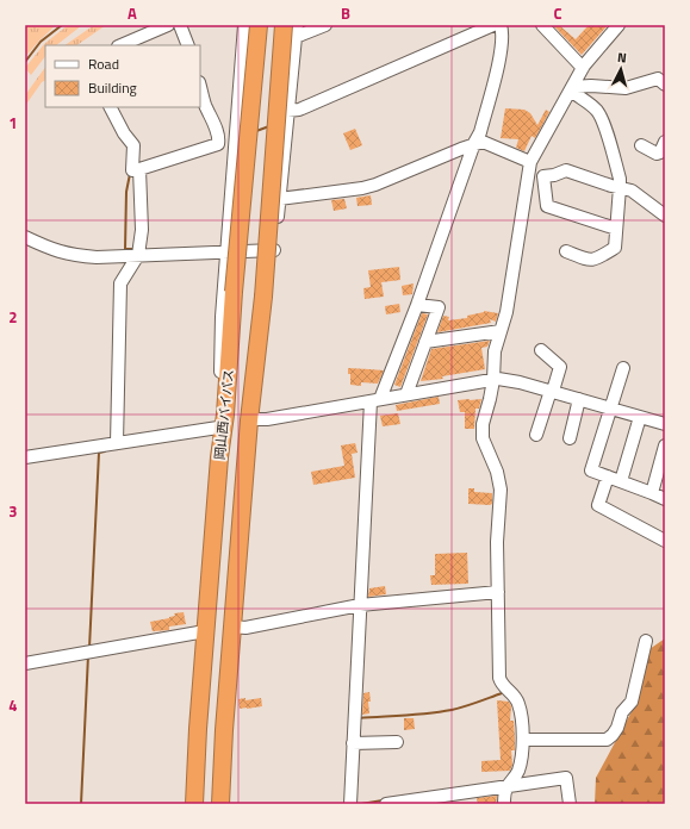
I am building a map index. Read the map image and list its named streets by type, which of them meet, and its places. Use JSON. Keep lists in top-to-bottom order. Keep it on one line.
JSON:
{"streets":{"highway":["岡山西バイパス"]},"legend":["Road","Building"],"north":"top","grid":{"columns":["A","B","C"],"rows":["1","2","3","4"]}}
